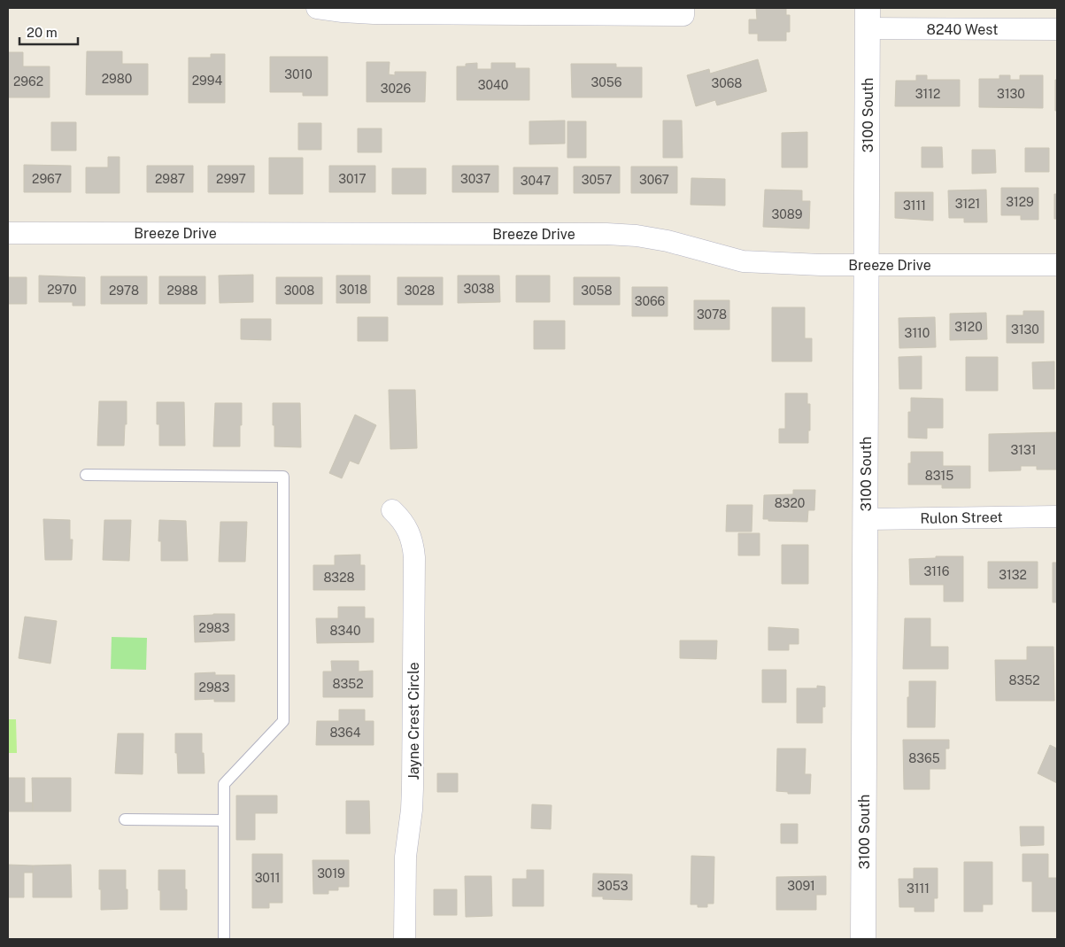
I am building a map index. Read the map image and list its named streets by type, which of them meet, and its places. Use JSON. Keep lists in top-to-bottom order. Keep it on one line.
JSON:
{"streets":{"street":["8240 West","3100 South","Breeze Drive","Rulon Street","Jayne Crest Circle"]},"crossings":[["8240 West","3100 South"],["3100 South","Breeze Drive"],["3100 South","Rulon Street"]],"house_numbers":["3010","2980","2994","2962","3056","3068","3040","3026","3112","3130","2967","2987","2997","3017","3037","3057","3067","3047","3129","3121","3111","3089","3038","2970","3018","2978","2988","3008","3028","3058","3066","3078","3120","3130","3110","3131","8315","8320","3116","3132","8328","2983","8340","8352","8352","2983","8364","8365","3019","3011","3053","3091","3111"],"scale_bar":"20 m"}
